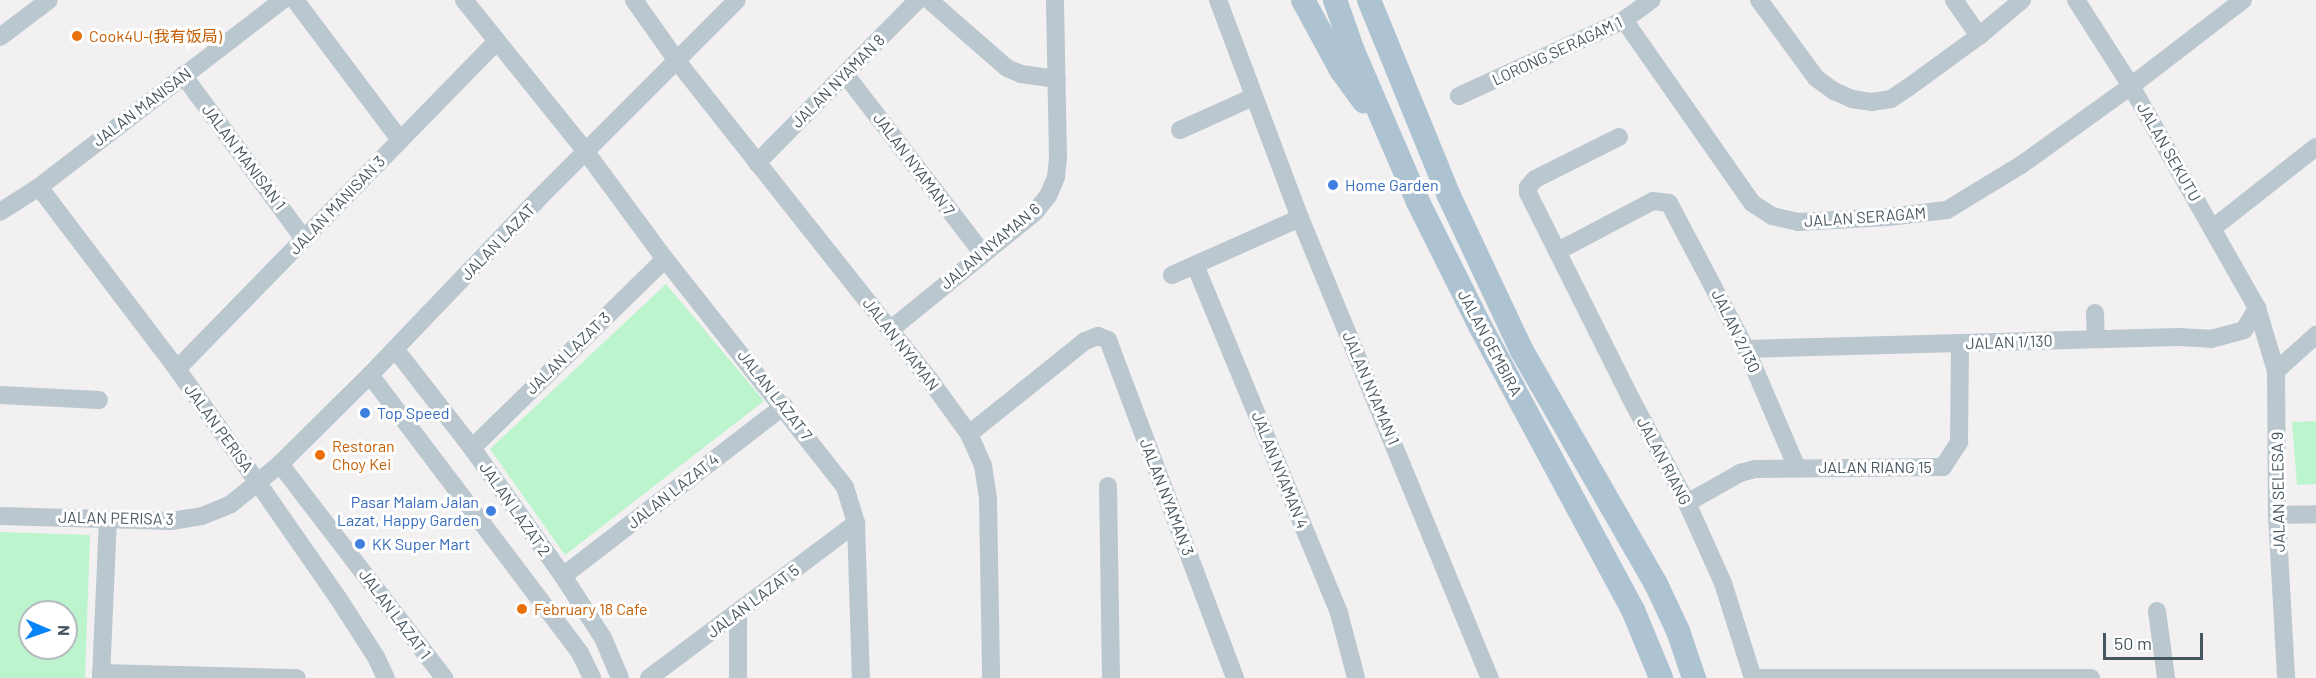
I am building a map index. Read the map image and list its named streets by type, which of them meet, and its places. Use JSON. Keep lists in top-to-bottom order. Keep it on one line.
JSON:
{"streets":{"main road":["JALAN GEMBIRA"],"street":["LORONG SERAGAM 1","JALAN NYAMAN 8","JALAN MANISAN","JALAN SEKUTU","JALAN MANISAN 1","JALAN NYAMAN 7","JALAN MANISAN 3","JALAN SERAGAM","JALAN LAZAT","JALAN NYAMAN 6","JALAN 2/130","JALAN 1/130","JALAN NYAMAN","JALAN LAZAT 3","JALAN NYAMAN 1","JALAN LAZAT 7","JALAN PERISA","JALAN RIANG","JALAN RIANG 15","JALAN NYAMAN 4","JALAN LAZAT 4","JALAN SELESA 9","JALAN NYAMAN 3","JALAN LAZAT 2","JALAN PERISA 3","JALAN LAZAT 5","JALAN LAZAT 1"]},"crossings":[["LORONG SERAGAM 1","JALAN SERAGAM"],["JALAN NYAMAN 8","JALAN NYAMAN 7"],["JALAN NYAMAN 8","JALAN NYAMAN"],["JALAN MANISAN","JALAN MANISAN 1"],["JALAN MANISAN","JALAN PERISA"],["JALAN SEKUTU","JALAN SERAGAM"],["JALAN SEKUTU","JALAN 1/130"],["JALAN SEKUTU","JALAN SELESA 9"],["JALAN MANISAN 1","JALAN MANISAN 3"],["JALAN NYAMAN 7","JALAN NYAMAN 6"],["JALAN MANISAN 3","JALAN LAZAT 7"],["JALAN MANISAN 3","JALAN PERISA"],["JALAN LAZAT","JALAN NYAMAN"],["JALAN LAZAT","JALAN LAZAT 7"],["JALAN LAZAT","JALAN PERISA"],["JALAN LAZAT","JALAN LAZAT 2"],["JALAN LAZAT","JALAN PERISA 3"],["JALAN LAZAT","JALAN LAZAT 1"],["JALAN NYAMAN 6","JALAN NYAMAN"],["JALAN 2/130","JALAN 1/130"],["JALAN 2/130","JALAN RIANG"],["JALAN 2/130","JALAN RIANG 15"],["JALAN 1/130","JALAN RIANG 15"],["JALAN 1/130","JALAN SELESA 9"],["JALAN NYAMAN","JALAN NYAMAN 3"],["JALAN LAZAT 3","JALAN LAZAT 7"],["JALAN LAZAT 3","JALAN LAZAT 2"],["JALAN LAZAT 7","JALAN LAZAT 4"],["JALAN LAZAT 7","JALAN LAZAT 5"],["JALAN PERISA","JALAN PERISA 3"],["JALAN RIANG","JALAN RIANG 15"],["JALAN LAZAT 4","JALAN LAZAT 2"]],"places":["Cook4U-(我有饭局)","Home Garden","Top Speed","Restoran Choy Kei","Pasar Malam Jalan Lazat, Happy Garden","KK Super Mart","February 18 Cafe"],"scale_bar":"50 m","north":"right"}
